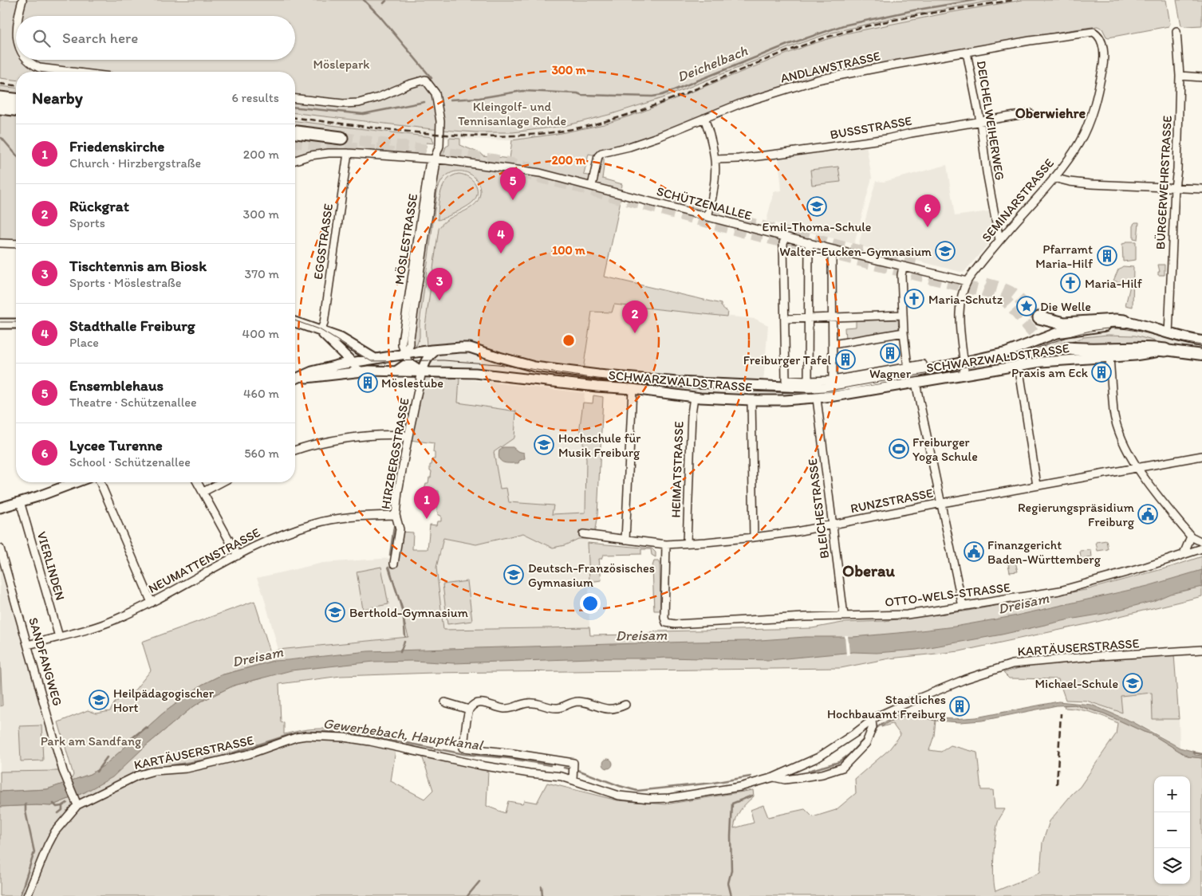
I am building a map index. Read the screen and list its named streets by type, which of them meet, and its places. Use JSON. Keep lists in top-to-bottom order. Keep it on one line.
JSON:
{"streets":{"main road":["SCHWARZWALDSTRASSE"],"street":["ANDLAWSTRASSE","DEICHELWEIHERWEG","BUSSSTRASSE","BÜRGERWEHRSTRASSE","SEMINARSTRASSE","SCHÜTZENALLEE","MÖSLESTRASSE","EGGSTRASSE","HIRZBERGSTRASSE","HEIMATSTRASSE","RUNZSTRASSE","BLEICHESTRASSE","NEUMATTENSTRASSE","VIERLINDEN","OTTO-WELS-STRASSE","KARTÄUSERSTRASSE","SANDFANGWEG"]},"crossings":[["ANDLAWSTRASSE","DEICHELWEIHERWEG"],["ANDLAWSTRASSE","SEMINARSTRASSE"],["ANDLAWSTRASSE","SCHÜTZENALLEE"],["DEICHELWEIHERWEG","BUSSSTRASSE"],["DEICHELWEIHERWEG","SEMINARSTRASSE"],["BÜRGERWEHRSTRASSE","SCHWARZWALDSTRASSE"],["SEMINARSTRASSE","SCHÜTZENALLEE"],["SEMINARSTRASSE","SCHWARZWALDSTRASSE"],["SCHÜTZENALLEE","MÖSLESTRASSE"],["SCHÜTZENALLEE","EGGSTRASSE"],["SCHÜTZENALLEE","SCHWARZWALDSTRASSE"],["MÖSLESTRASSE","SCHWARZWALDSTRASSE"],["SCHWARZWALDSTRASSE","HIRZBERGSTRASSE"],["SCHWARZWALDSTRASSE","HEIMATSTRASSE"],["SCHWARZWALDSTRASSE","BLEICHESTRASSE"],["HIRZBERGSTRASSE","NEUMATTENSTRASSE"],["HEIMATSTRASSE","RUNZSTRASSE"],["RUNZSTRASSE","BLEICHESTRASSE"],["RUNZSTRASSE","OTTO-WELS-STRASSE"],["BLEICHESTRASSE","OTTO-WELS-STRASSE"],["NEUMATTENSTRASSE","VIERLINDEN"],["NEUMATTENSTRASSE","SANDFANGWEG"],["KARTÄUSERSTRASSE","SANDFANGWEG"]],"districts":["Oberwiehre","Oberau"],"water":["Deichelbach","Dreisam","Gewerbebach, Hauptkanal"],"parks":["Möslepark","Kleingolf- und Tennisanlage Rohde","Park am Sandfang"],"places":{"school or university":["Emil-Thoma-Schule","Walter-Eucken-Gymnasium","Hochschule für Musik Freiburg","Deutsch-Französisches Gymnasium","Berthold-Gymnasium","Michael-Schule","Heilpädagogischer Hort"],"building":["Pfarramt Maria-Hilf","Wagner","Freiburger Tafel","Praxis am Eck","Möslestube","Staatliches Hochbauamt Freiburg"],"church":["Maria-Hilf","Maria-Schutz"],"place":["Die Welle"],"sports":["Freiburger Yoga Schule"],"public building":["Regierungspräsidium Freiburg","Finanzgericht Baden-Württemberg"]},"page":{"search":"Search here","heading":["Nearby","6 results"],"list":[{"mark":"1","name":"Friedenskirche","note":"Church · Hirzbergstraße","value":"200 m"},{"mark":"2","name":"Rückgrat","note":"Sports","value":"300 m"},{"mark":"3","name":"Tischtennis am Biosk","note":"Sports · Möslestraße","value":"370 m"},{"mark":"4","name":"Stadthalle Freiburg","note":"Place","value":"400 m"},{"mark":"5","name":"Ensemblehaus","note":"Theatre · Schützenallee","value":"460 m"},{"mark":"6","name":"Lycee Turenne","note":"School · Schützenallee","value":"560 m"}],"pins":["5","6","4","3","2","1"],"map_buttons":["+","−"]},"rings":["300 m","200 m","100 m"]}
